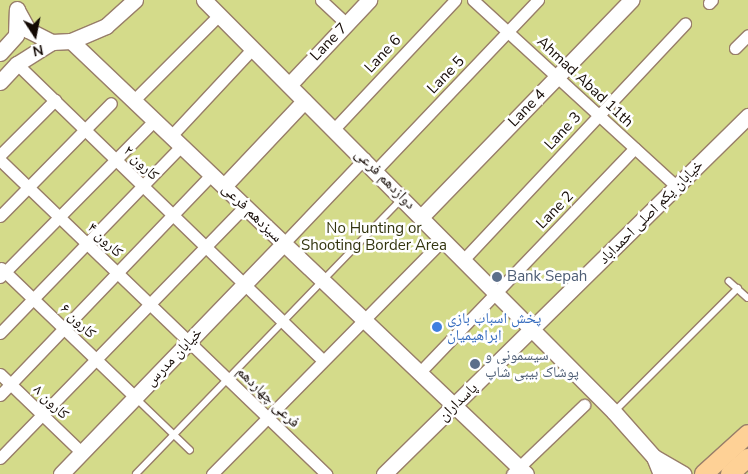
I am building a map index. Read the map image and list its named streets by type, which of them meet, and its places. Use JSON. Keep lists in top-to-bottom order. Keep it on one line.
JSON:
{"streets":{"street":["Lane 7","Lane 6","Lane 5","Ahmad Abad 11th","Lane 4","Lane 3","کارون ۲","دوازدهم فرعی","Lane 2","خیابان یکم اصلی احمداباد","سیزدهم فرعی","کارون ۴","کارون ۶","خیابان مدرس","فرعی چهاردهم","کارون ۸","پاسداران"]},"crossings":[["Lane 7","دوازدهم فرعی"],["Lane 6","دوازدهم فرعی"],["Lane 5","Ahmad Abad 11th"],["Lane 5","دوازدهم فرعی"],["Ahmad Abad 11th","Lane 4"],["Ahmad Abad 11th","Lane 3"],["Ahmad Abad 11th","Lane 2"],["Ahmad Abad 11th","خیابان یکم اصلی احمداباد"],["Lane 4","دوازدهم فرعی"],["Lane 3","دوازدهم فرعی"],["کارون ۲","خیابان مدرس"],["دوازدهم فرعی","Lane 2"],["دوازدهم فرعی","خیابان یکم اصلی احمداباد"],["دوازدهم فرعی","پاسداران"],["Lane 2","سیزدهم فرعی"],["خیابان یکم اصلی احمداباد","پاسداران"],["سیزدهم فرعی","خیابان مدرس"],["سیزدهم فرعی","پاسداران"],["کارون ۴","خیابان مدرس"],["کارون ۴","فرعی چهاردهم"],["کارون ۶","خیابان مدرس"],["خیابان مدرس","فرعی چهاردهم"],["خیابان مدرس","کارون ۸"]],"parks":["No Hunting or Shooting Border Area"],"places":["Bank Sepah","پخش اسباب بازی ابراهیمیان","سیسمونی و پوشاک بیبی شاپ"],"north":"bottom"}
